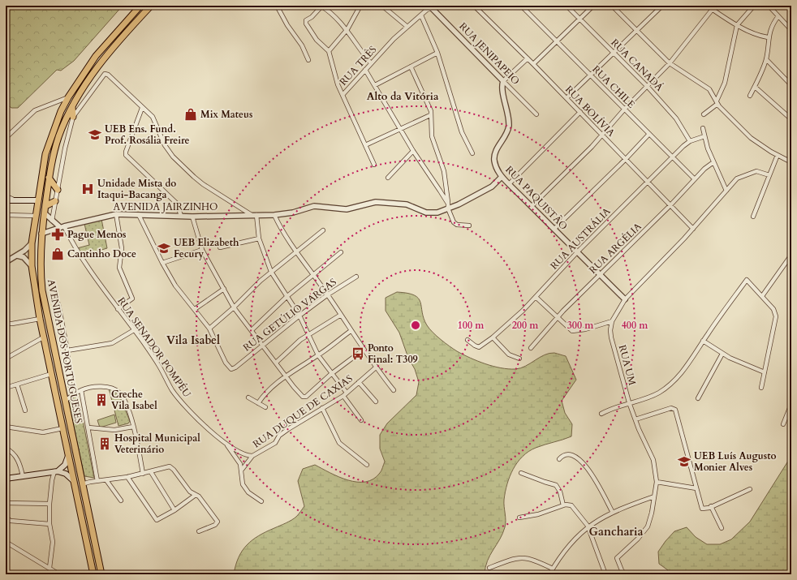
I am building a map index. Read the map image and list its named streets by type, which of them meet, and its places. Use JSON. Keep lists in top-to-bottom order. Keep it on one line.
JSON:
{"streets":{"highway":["AVENIDA DOS PORTUGUESES"],"street":["RUA JENIPAPEIO","RUA CANADÁ","RUA TRÊS","RUA CHILE","RUA BOLÍVIA","RUA PAQUISTÃO","AVENIDA JAIRZINHO","RUA AUSTRÁLIA","RUA ARGÉLIA","RUA GETÚLIO VARGAS","RUA SENADOR POMPÉU","RUA UM","RUA DUQUE DE CAXIAS"]},"crossings":[["RUA JENIPAPEIO","RUA TRÊS"],["RUA JENIPAPEIO","RUA PAQUISTÃO"],["RUA CANADÁ","RUA AUSTRÁLIA"],["RUA CHILE","RUA AUSTRÁLIA"],["RUA CHILE","RUA ARGÉLIA"],["RUA BOLÍVIA","RUA AUSTRÁLIA"],["RUA BOLÍVIA","RUA ARGÉLIA"],["RUA BOLÍVIA","RUA UM"],["RUA PAQUISTÃO","AVENIDA JAIRZINHO"],["RUA PAQUISTÃO","RUA AUSTRÁLIA"],["RUA PAQUISTÃO","RUA ARGÉLIA"],["RUA PAQUISTÃO","RUA UM"],["AVENIDA JAIRZINHO","RUA SENADOR POMPÉU"],["AVENIDA JAIRZINHO","AVENIDA DOS PORTUGUESES"],["RUA SENADOR POMPÉU","RUA DUQUE DE CAXIAS"]],"districts":["Alto da Vitória","Vila Isabel","Gancharia"],"places":{"shop":["Mix Mateus","Cantinho Doce"],"school or university":["UEB Ens. Fund. Prof. Rosália Freire","UEB Elizabeth Fecury","UEB Luís Augusto Monier Alves"],"hospital":["Unidade Mista do Itaqui-Bacanga"],"pharmacy":["Pague Menos"],"bus stop":["Ponto Final: T309"],"building":["Creche Vila Isabel","Hospital Municipal Veterinário"]},"rings":["100 m","200 m","300 m","400 m"]}
